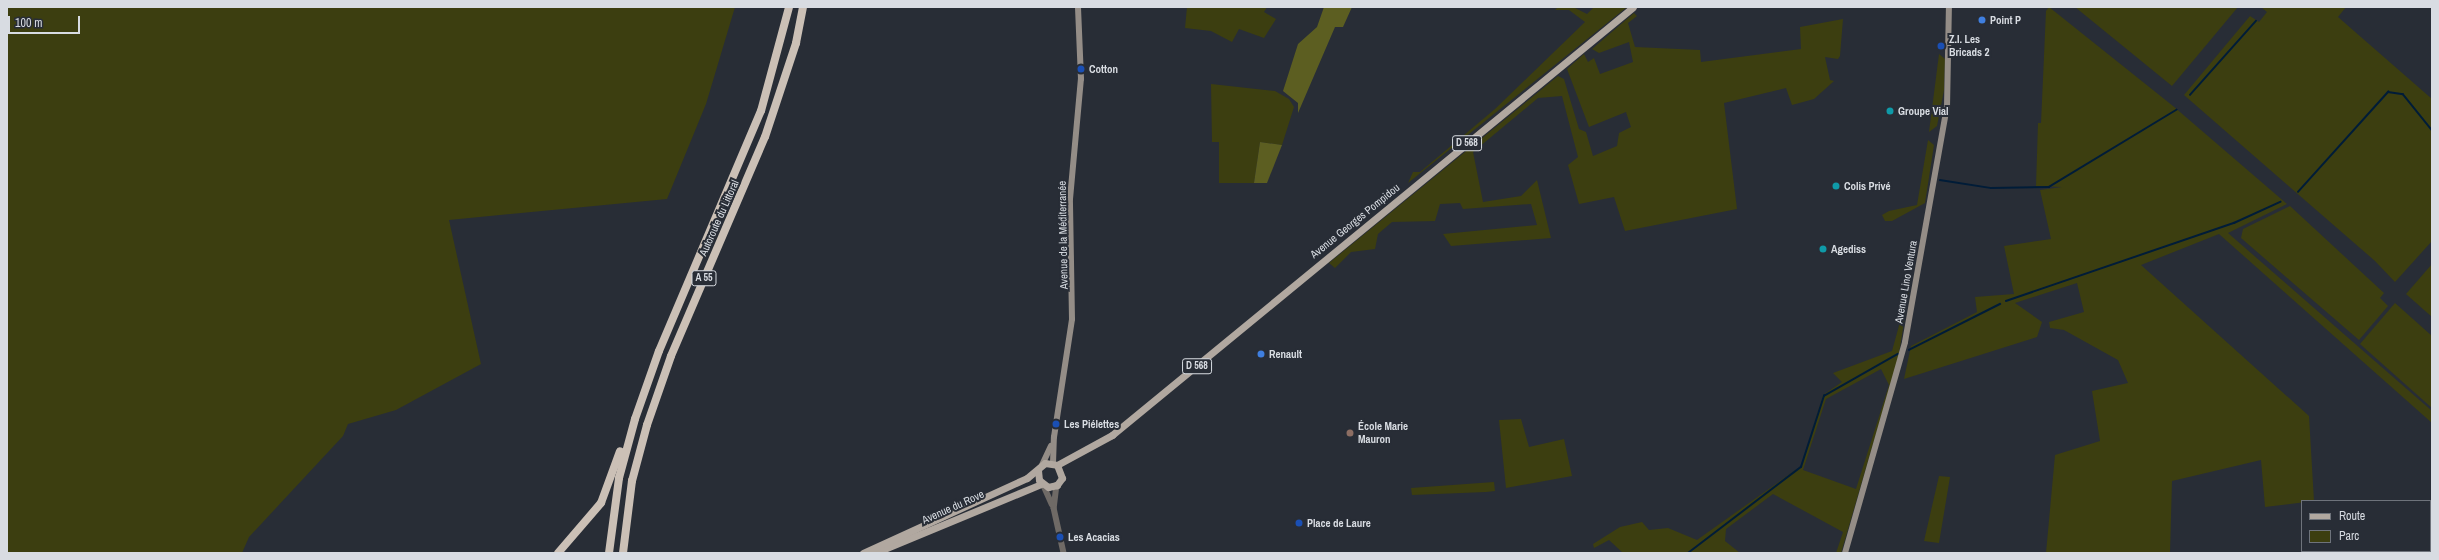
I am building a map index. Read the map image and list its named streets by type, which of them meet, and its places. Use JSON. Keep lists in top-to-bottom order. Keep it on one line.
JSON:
{"streets":{"highway":["Autoroute du Littoral","A 55"],"main road":["D 568","Avenue Georges Pompidou","Avenue de la Méditerranée","Avenue Lino Ventura","Avenue du Rove"]},"crossings":[["Avenue Georges Pompidou","Avenue de la Méditerranée"]],"places":["Point P","Z.I. Les Bricads 2","Cotton","Groupe Vial","Colis Privé","Agediss","Renault","Les Piélettes","École Marie Mauron","Place de Laure","Les Acacias"],"legend":["Route","Parc"],"scale_bar":"100 m"}
